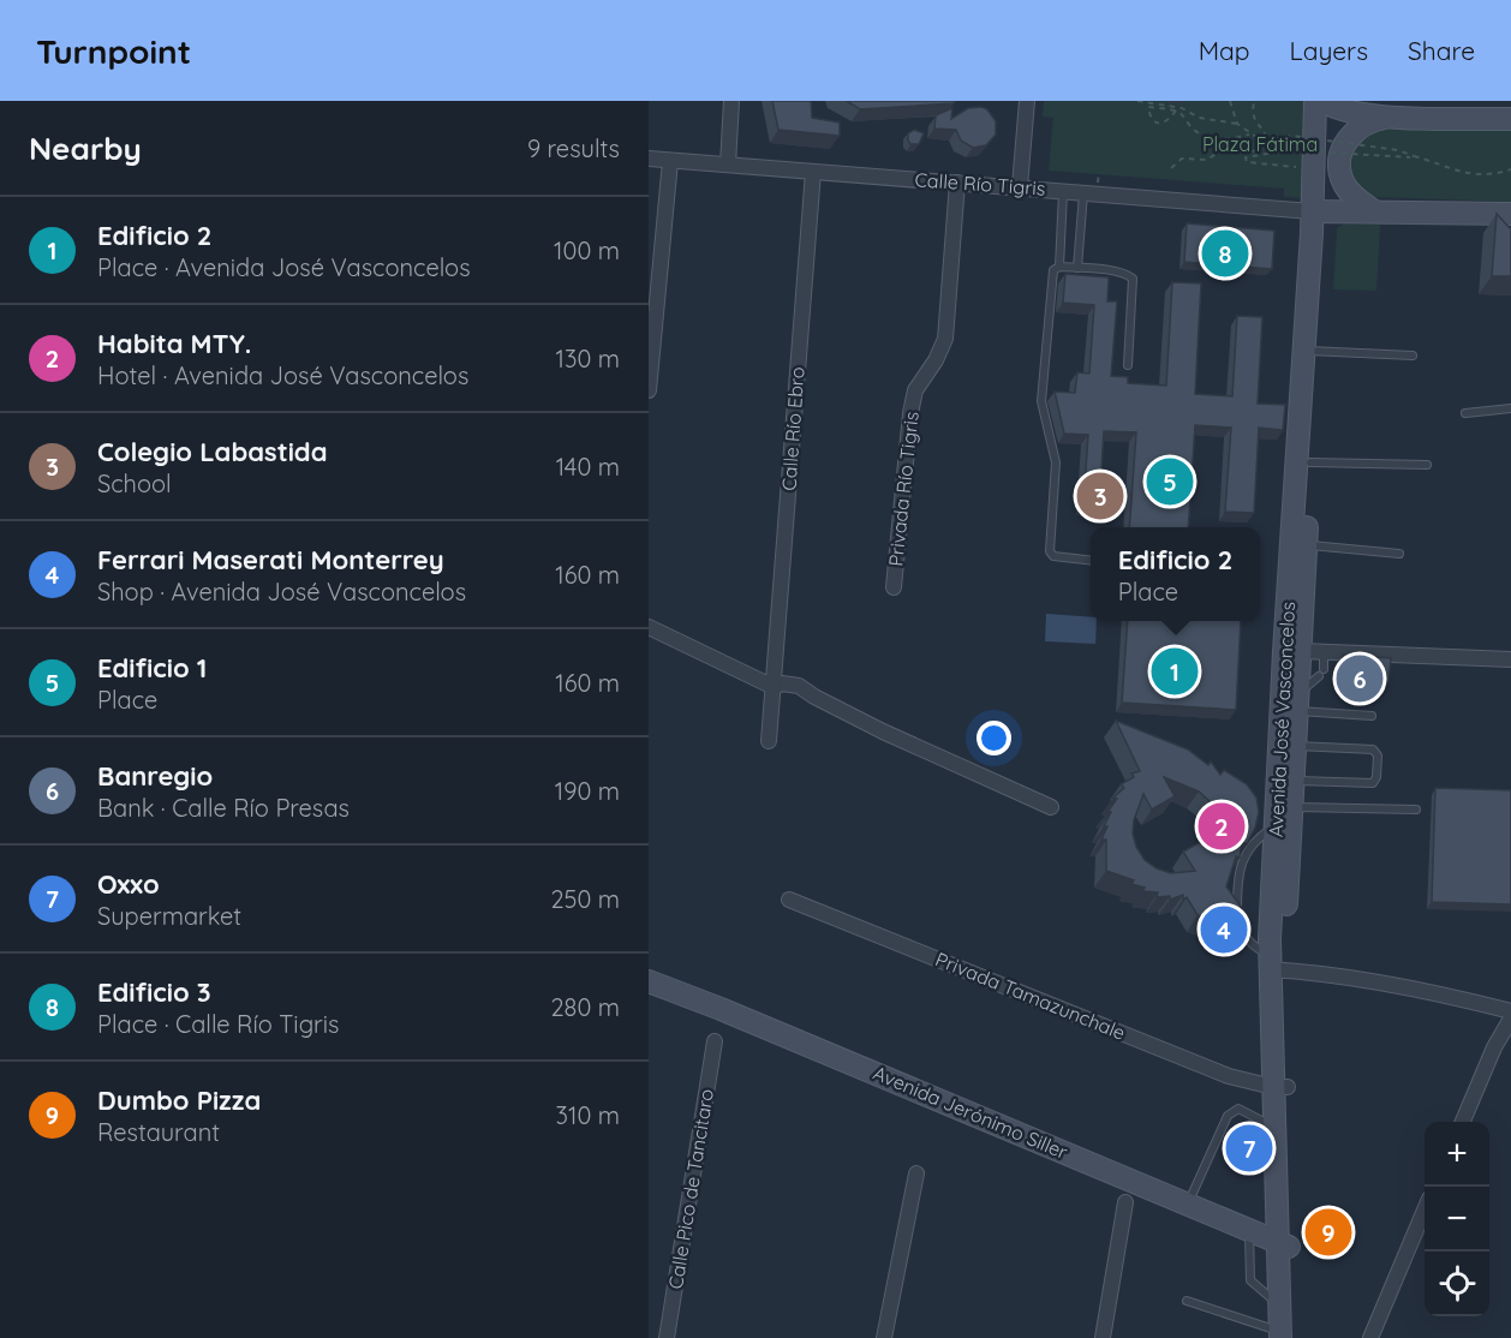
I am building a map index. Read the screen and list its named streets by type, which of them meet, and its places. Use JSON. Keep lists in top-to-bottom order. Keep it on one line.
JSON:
{"streets":{"main road":["Avenida José Vasconcelos","Avenida Jerónimo Siller"],"street":["Calle Río Tigris","Calle Río Ebro","Privada Río Tigris","Privada Tamazunchale","Calle Pico de Tancitaro"]},"crossings":[["Calle Río Tigris","Calle Río Ebro"],["Calle Río Tigris","Privada Río Tigris"],["Calle Río Tigris","Avenida José Vasconcelos"],["Avenida José Vasconcelos","Privada Tamazunchale"],["Avenida José Vasconcelos","Avenida Jerónimo Siller"]],"parks":["Plaza Fátima"],"page":{"header":"Turnpoint","nav":["Map","Layers","Share"],"heading":["Nearby","9 results"],"list":[{"mark":"1","name":"Edificio 2","note":"Place · Avenida José Vasconcelos","value":"100 m"},{"mark":"2","name":"Habita MTY.","note":"Hotel · Avenida José Vasconcelos","value":"130 m"},{"mark":"3","name":"Colegio Labastida","note":"School","value":"140 m"},{"mark":"4","name":"Ferrari Maserati Monterrey","note":"Shop · Avenida José Vasconcelos","value":"160 m"},{"mark":"5","name":"Edificio 1","note":"Place","value":"160 m"},{"mark":"6","name":"Banregio","note":"Bank · Calle Río Presas","value":"190 m"},{"mark":"7","name":"Oxxo","note":"Supermarket","value":"250 m"},{"mark":"8","name":"Edificio 3","note":"Place · Calle Río Tigris","value":"280 m"},{"mark":"9","name":"Dumbo Pizza","note":"Restaurant","value":"310 m"}],"pins":["8","5","3","1","6","2","4","7","9"],"popup":["Edificio 2","Place"],"map_buttons":["+","−"]}}
